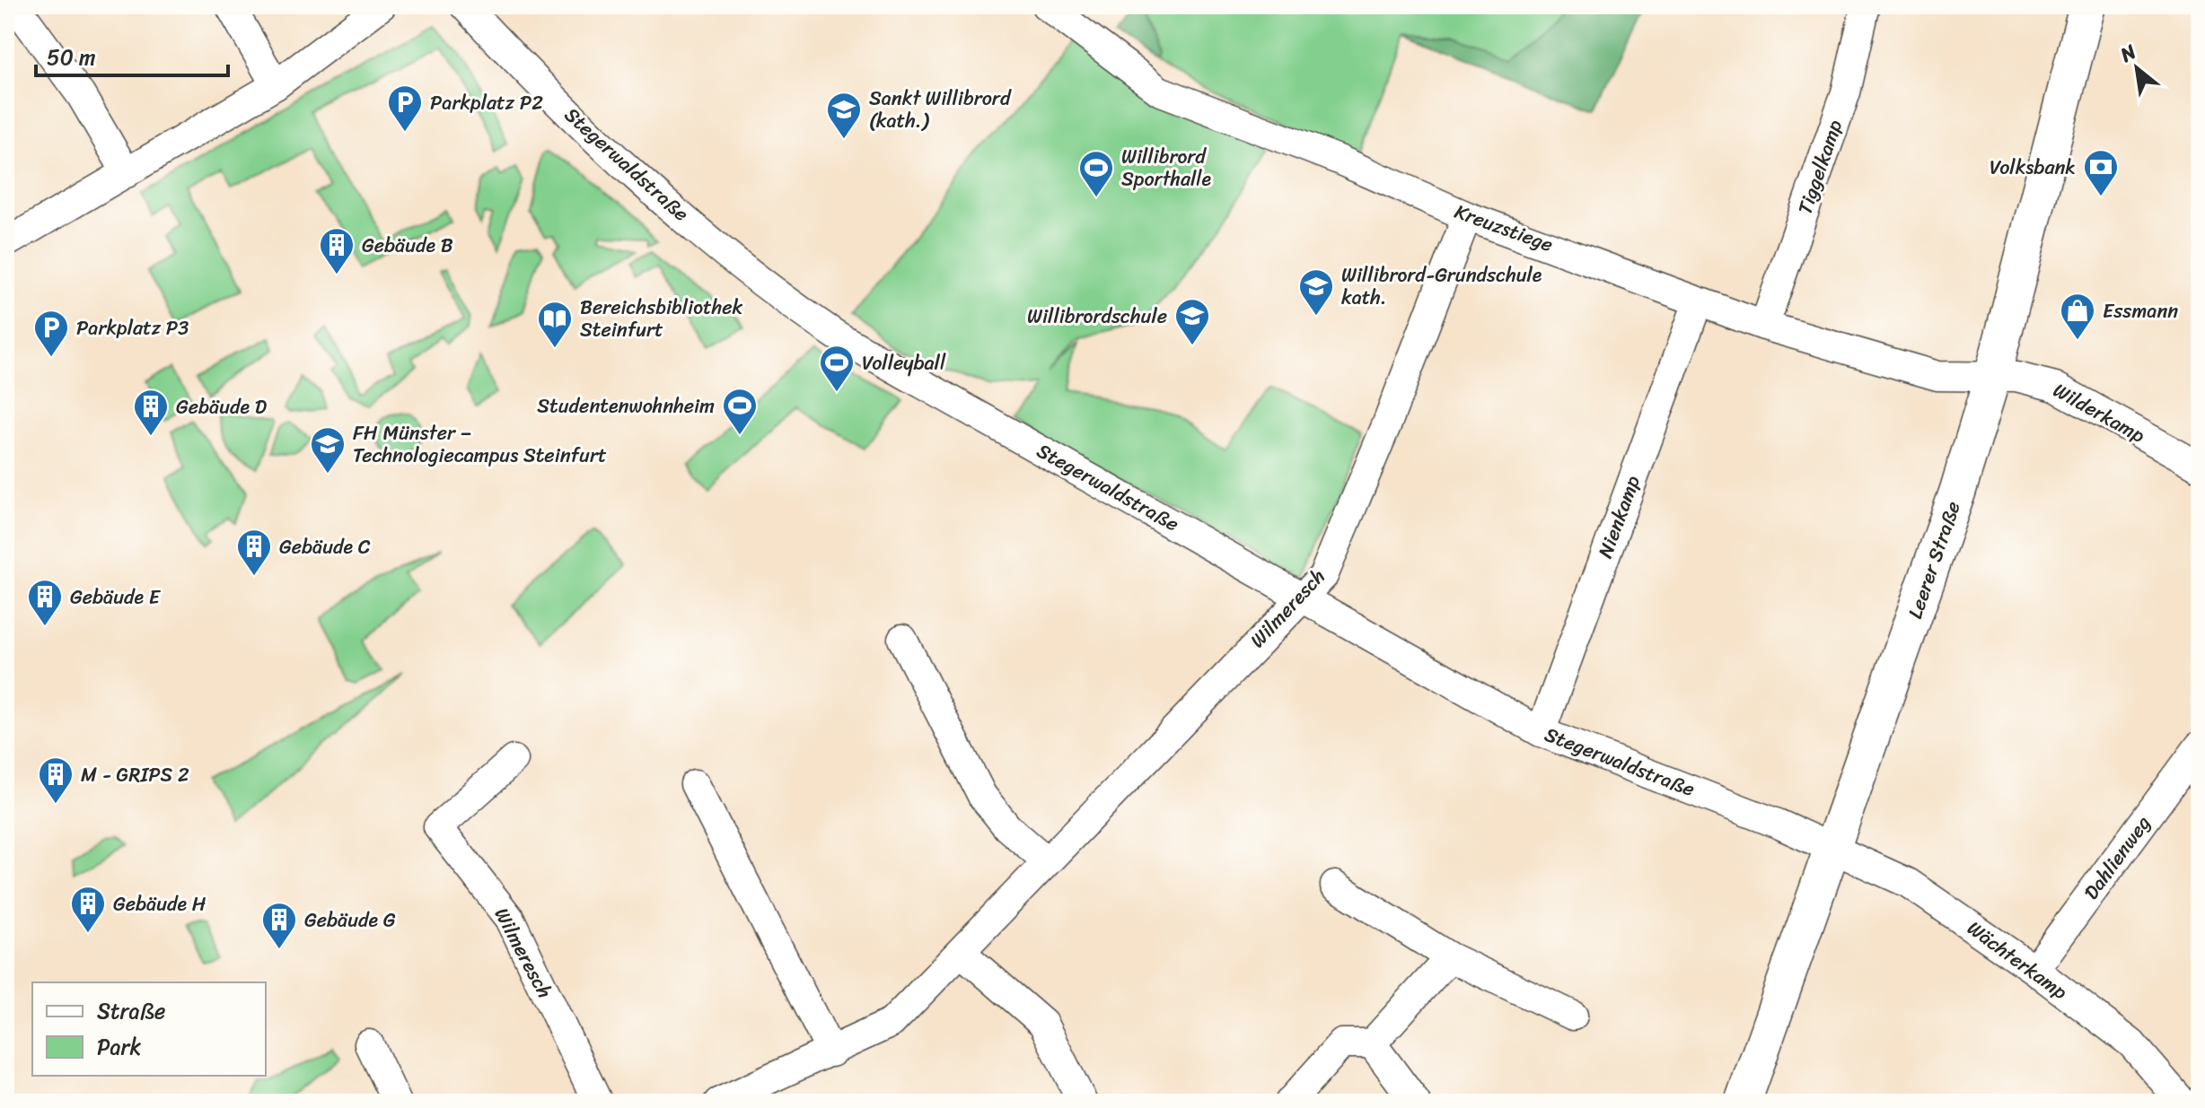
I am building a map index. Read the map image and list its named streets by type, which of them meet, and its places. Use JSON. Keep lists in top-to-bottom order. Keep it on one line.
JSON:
{"streets":{"street":["Stegerwaldstraße","Tiggelkamp","Kreuzstiege","Wilderkamp","Nienkamp","Leerer Straße","Wilmeresch","Dahlienweg","Wächterkamp"]},"crossings":[["Stegerwaldstraße","Nienkamp"],["Stegerwaldstraße","Leerer Straße"],["Stegerwaldstraße","Wilmeresch"],["Stegerwaldstraße","Wächterkamp"],["Tiggelkamp","Kreuzstiege"],["Kreuzstiege","Wilderkamp"],["Kreuzstiege","Nienkamp"],["Kreuzstiege","Leerer Straße"],["Kreuzstiege","Wilmeresch"],["Wilderkamp","Leerer Straße"],["Leerer Straße","Wächterkamp"],["Dahlienweg","Wächterkamp"]],"places":{"parking":["Parkplatz P2","Parkplatz P3"],"school or university":["Sankt Willibrord (kath.)","Willibrord-Grundschule kath.","Willibrordschule","FH Münster – Technologiecampus Steinfurt"],"bank":["Volksbank"],"sports":["Willibrord Sporthalle","Volleyball","Studentenwohnheim"],"building":["Gebäude B","Gebäude D","Gebäude C","Gebäude E","M - GRIPS 2","Gebäude H","Gebäude G"],"shop":["Essmann"],"library":["Bereichsbibliothek Steinfurt"]},"legend":["Straße","Park"],"scale_bar":"50 m","north":"top left"}
